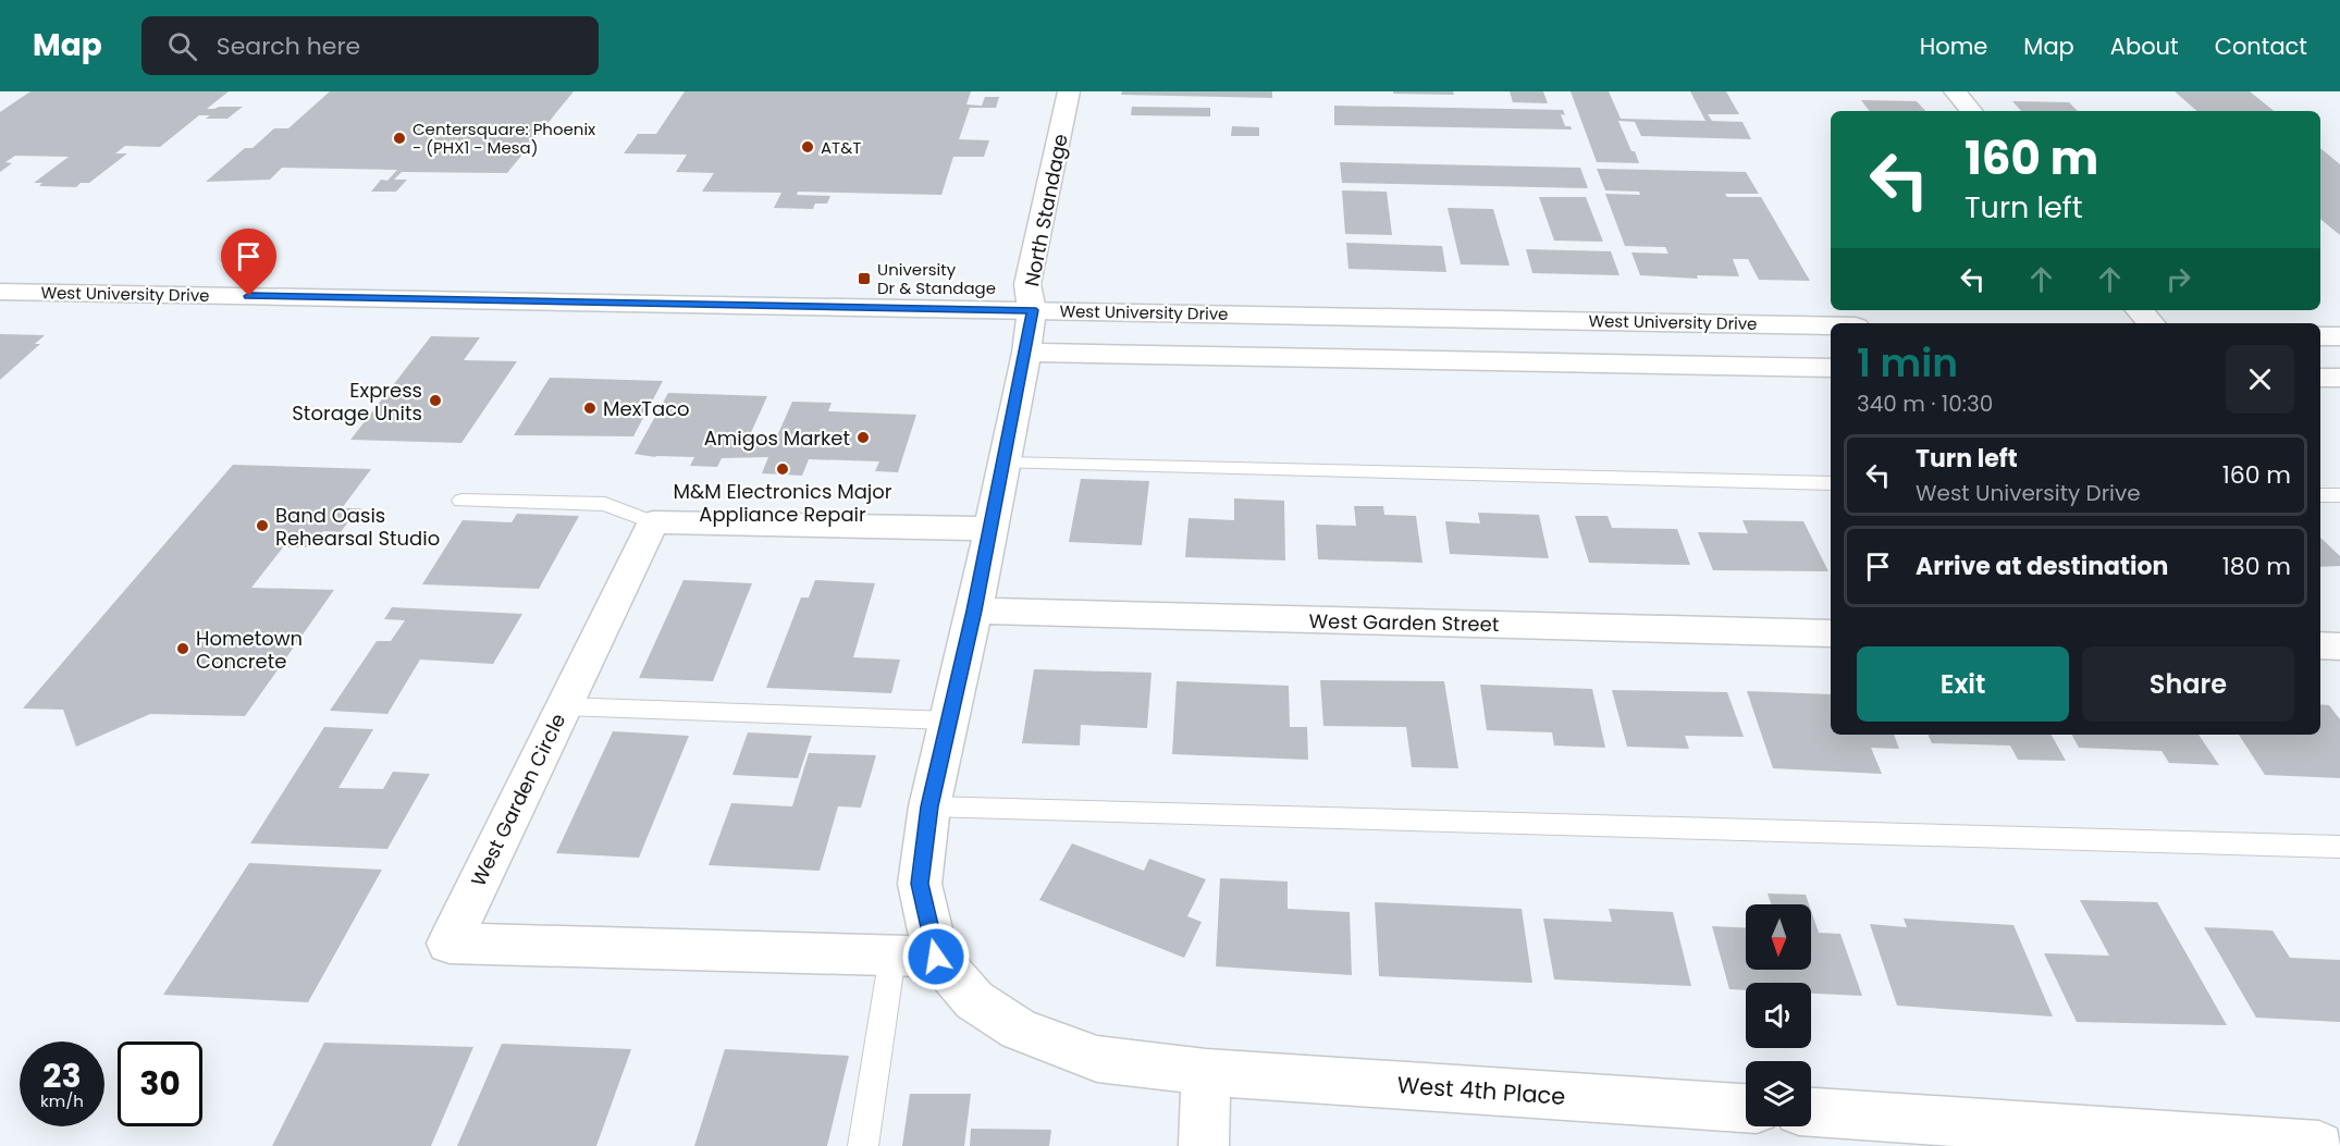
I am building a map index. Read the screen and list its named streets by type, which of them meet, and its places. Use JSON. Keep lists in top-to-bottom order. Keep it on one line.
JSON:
{"streets":{"street":["North Standage","West University Drive","West Garden Street","West Garden Circle","West 4th Place"]},"crossings":[["North Standage","West University Drive"],["North Standage","West Garden Street"],["North Standage","West Garden Circle"],["North Standage","West 4th Place"]],"places":{"other":["Centersquare: Phoenix - (PHX1 - Mesa)","AT&T","Express Storage Units","MexTaco","Amigos Market","M&M Electronics Major Appliance Repair","Band Oasis Rehearsal Studio","Hometown Concrete"],"transit":["University Dr & Standage"]},"north":"bottom","page":{"header":"Map","search":"Search here","nav":["Home","Map","About","Contact"],"turn":["160 m","Turn left"],"heading":["1 min","340 m · 10:30"],"list":[{"name":"Turn left","note":"West University Drive","value":"160 m"},{"name":"Arrive at destination","value":"180 m"}],"buttons":["Exit","Share"],"speed":"23 km/h","limit":"30"}}
